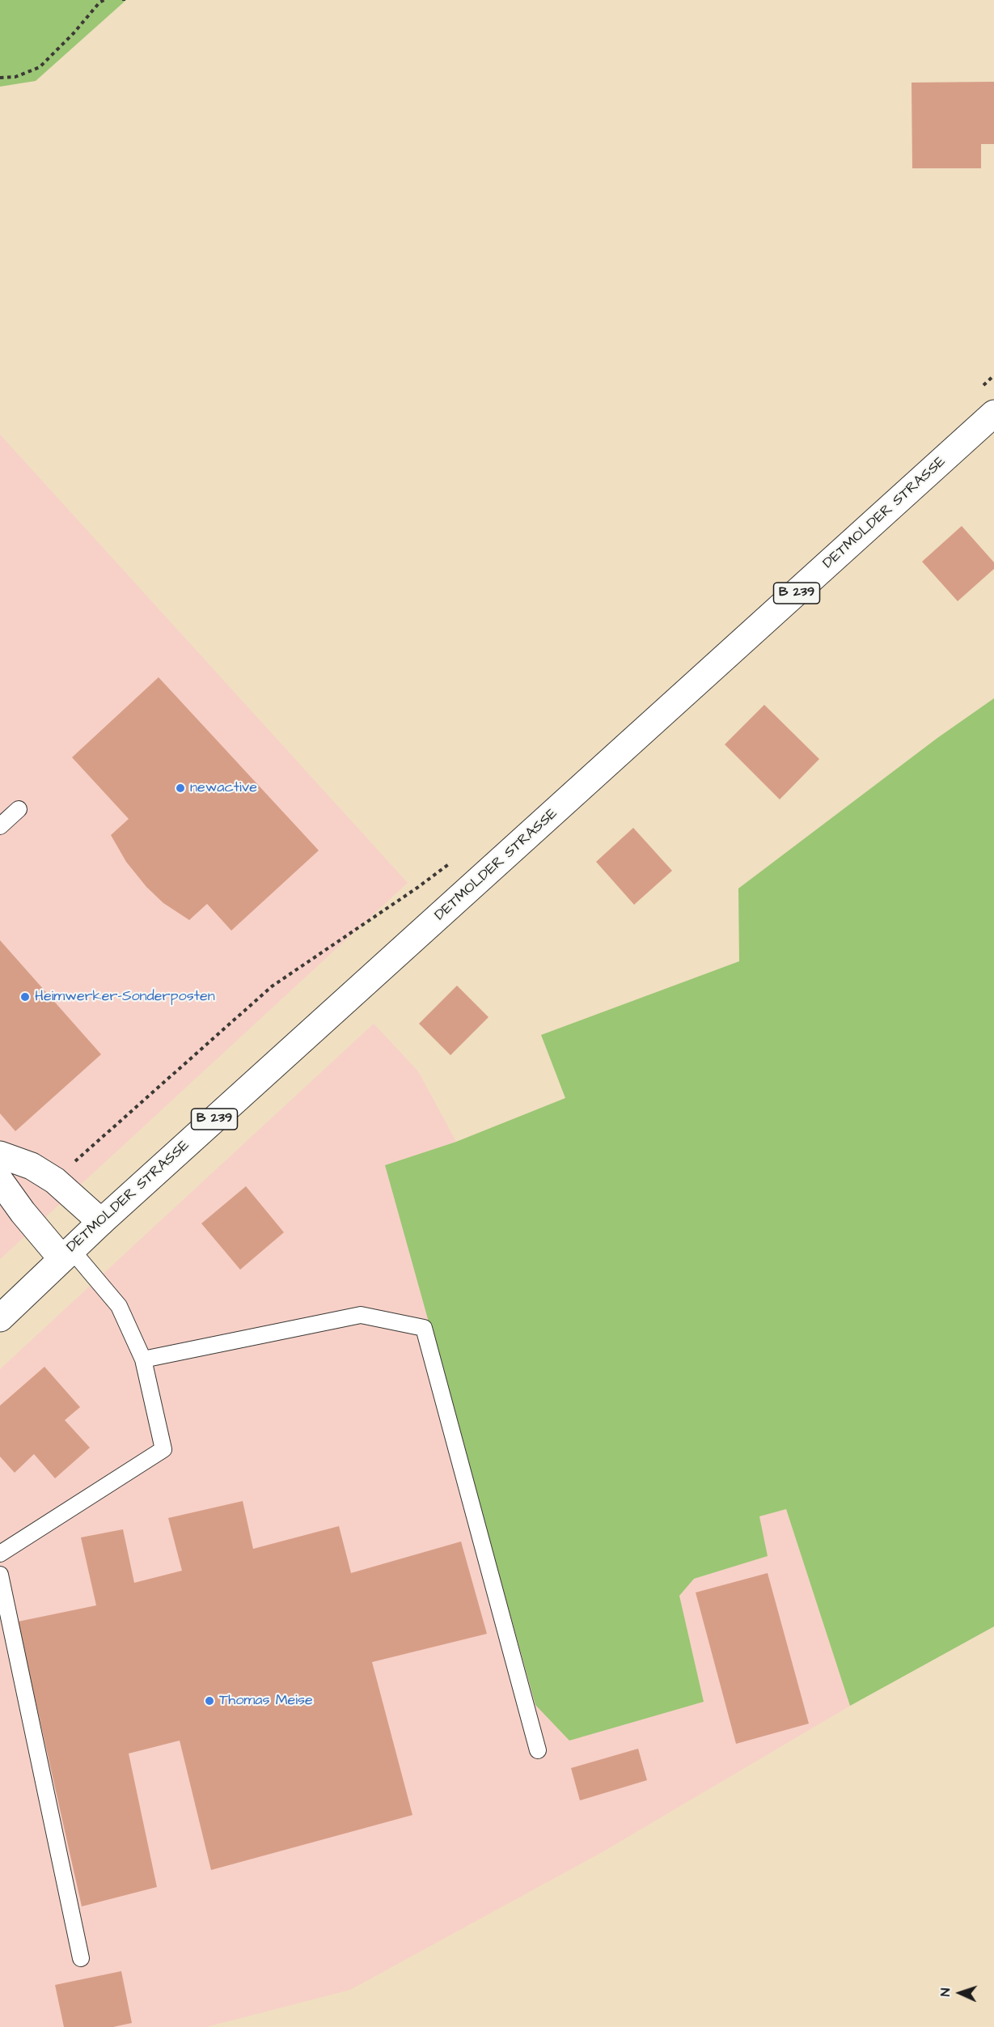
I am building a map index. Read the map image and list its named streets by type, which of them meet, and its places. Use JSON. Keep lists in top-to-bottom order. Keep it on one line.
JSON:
{"streets":{"main road":["DETMOLDER STRASSE","B 239"]},"places":["newactive","Heimwerker-Sonderposten","Thomas Meise"],"north":"left"}
